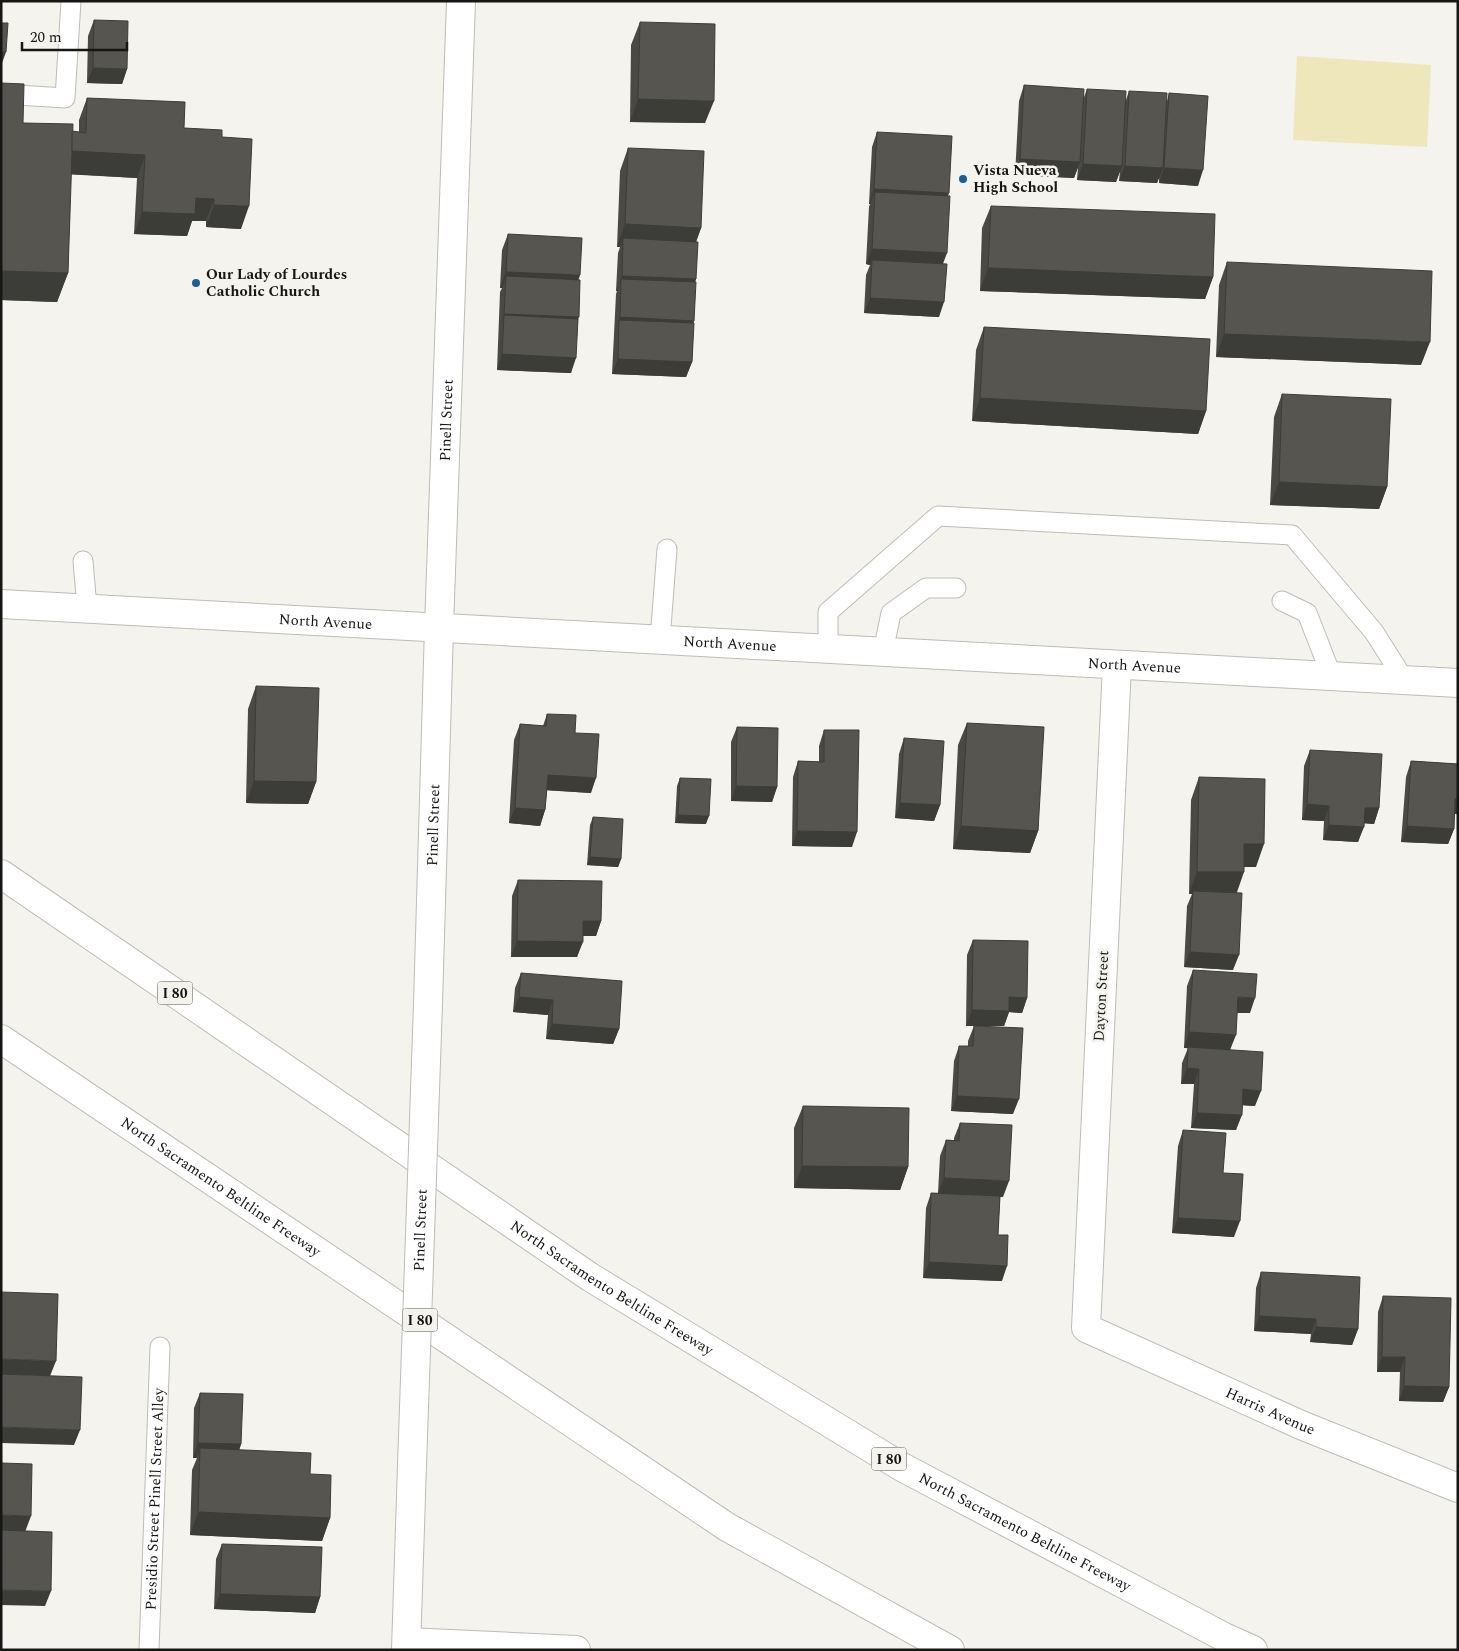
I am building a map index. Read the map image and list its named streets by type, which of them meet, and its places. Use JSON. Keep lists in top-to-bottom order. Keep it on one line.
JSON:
{"streets":{"main road":["Pinell Street","North Avenue","I 80","Dayton Street","North Sacramento Beltline Freeway","Harris Avenue"],"lane":["Presidio Street Pinell Street Alley"]},"crossings":[["Pinell Street","North Avenue"],["North Avenue","Dayton Street"],["Dayton Street","Harris Avenue"]],"places":["Vista Nueva High School","Our Lady of Lourdes Catholic Church"],"scale_bar":"20 m"}
